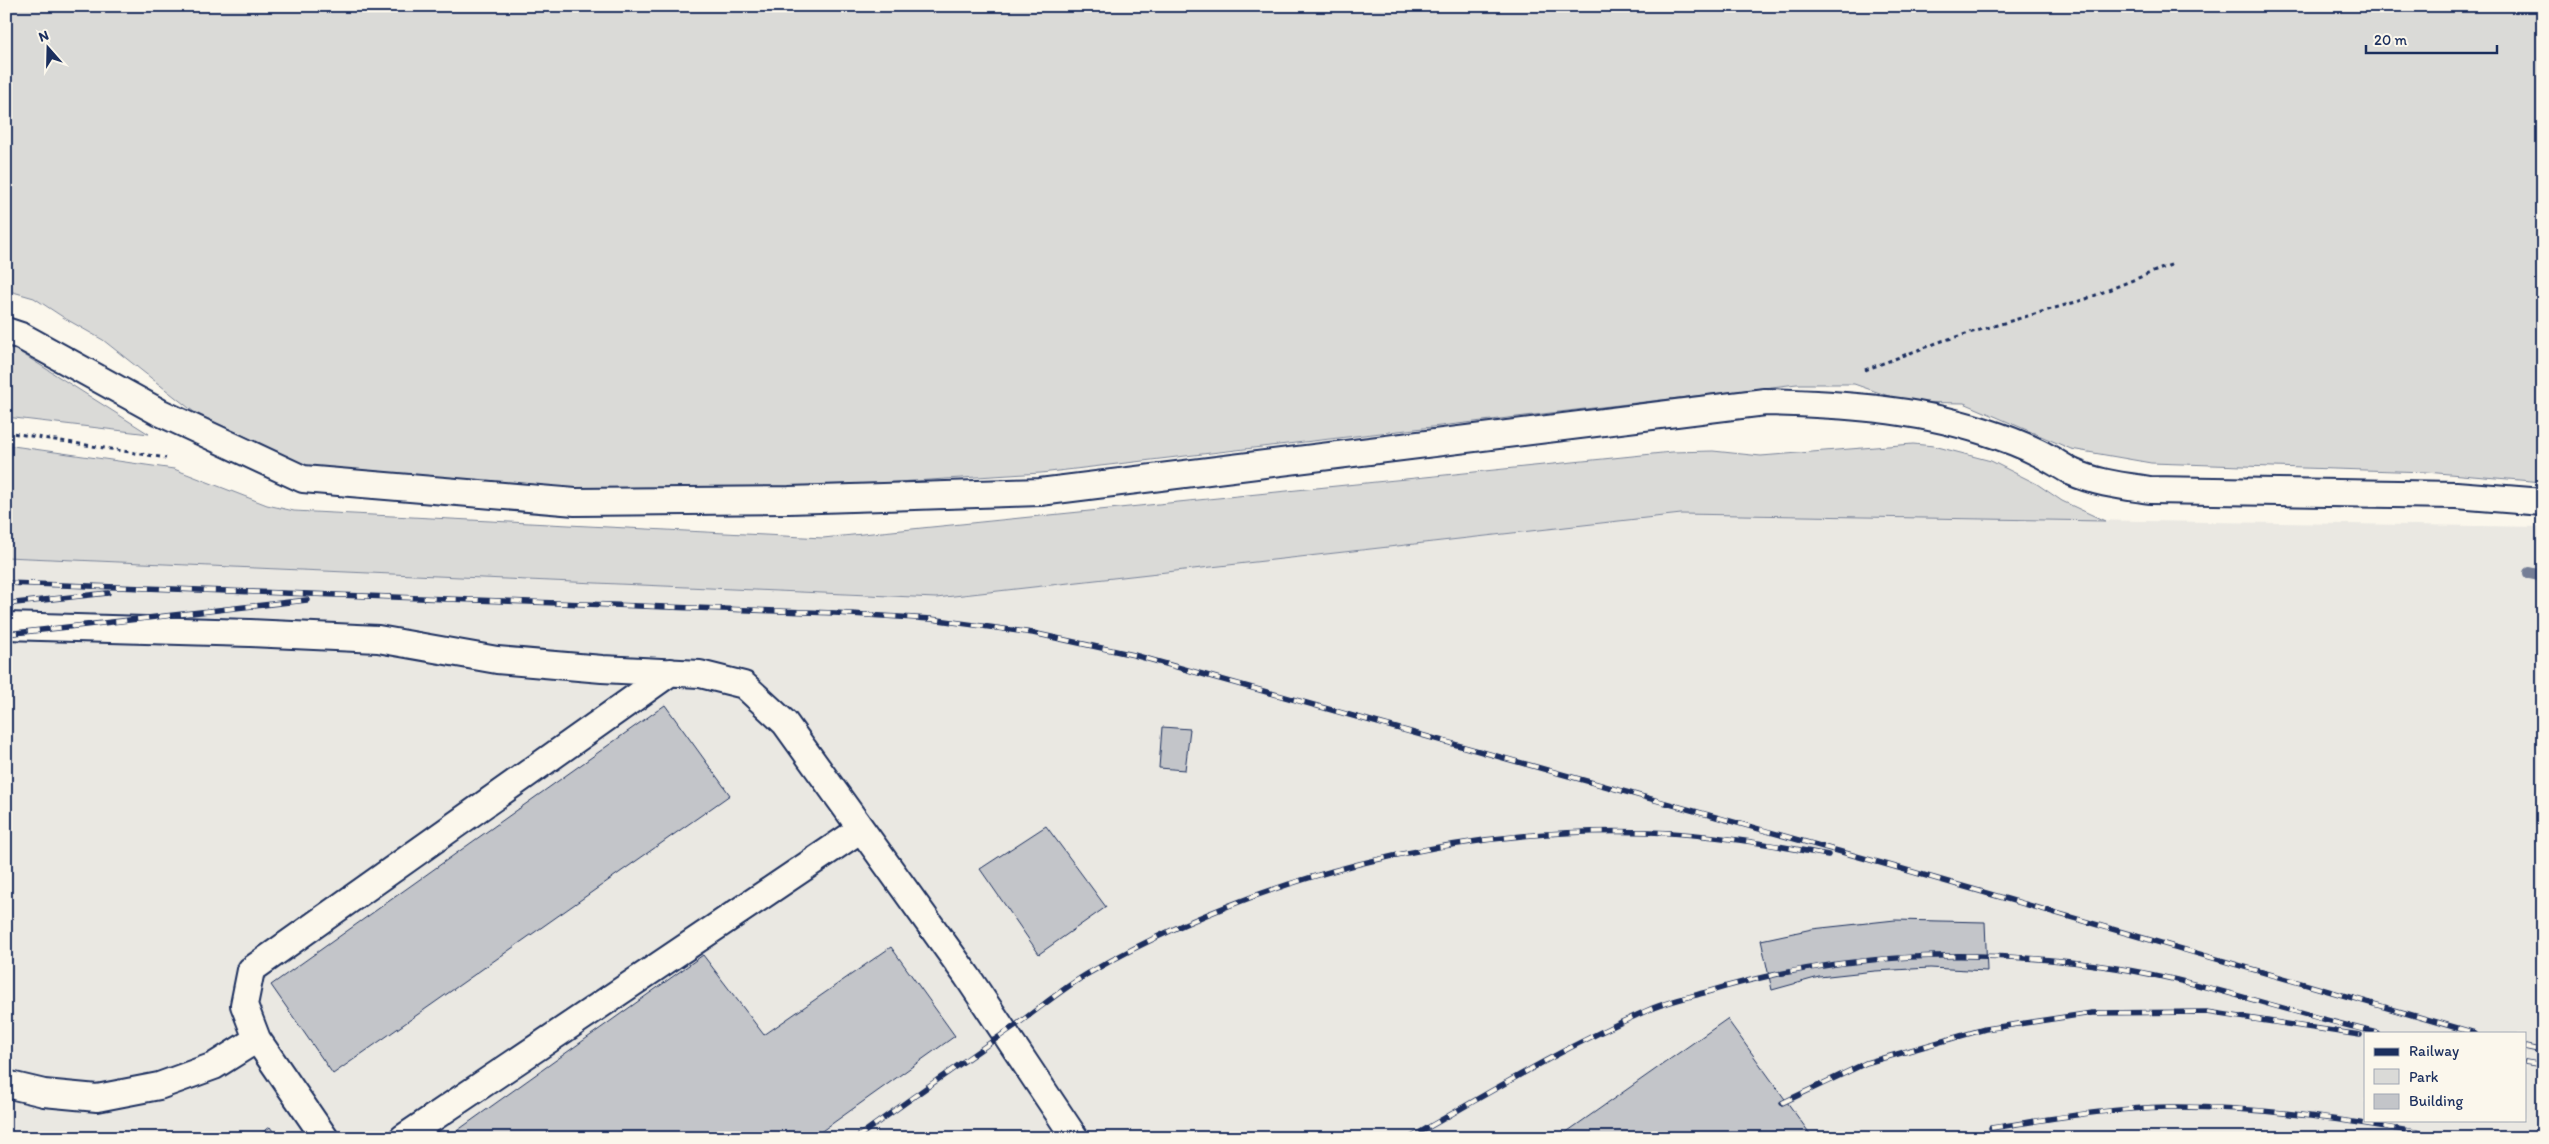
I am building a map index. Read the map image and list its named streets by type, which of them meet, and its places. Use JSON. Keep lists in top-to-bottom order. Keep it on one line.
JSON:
{"legend":["Railway","Park","Building"],"scale_bar":"20 m","north":"top"}
